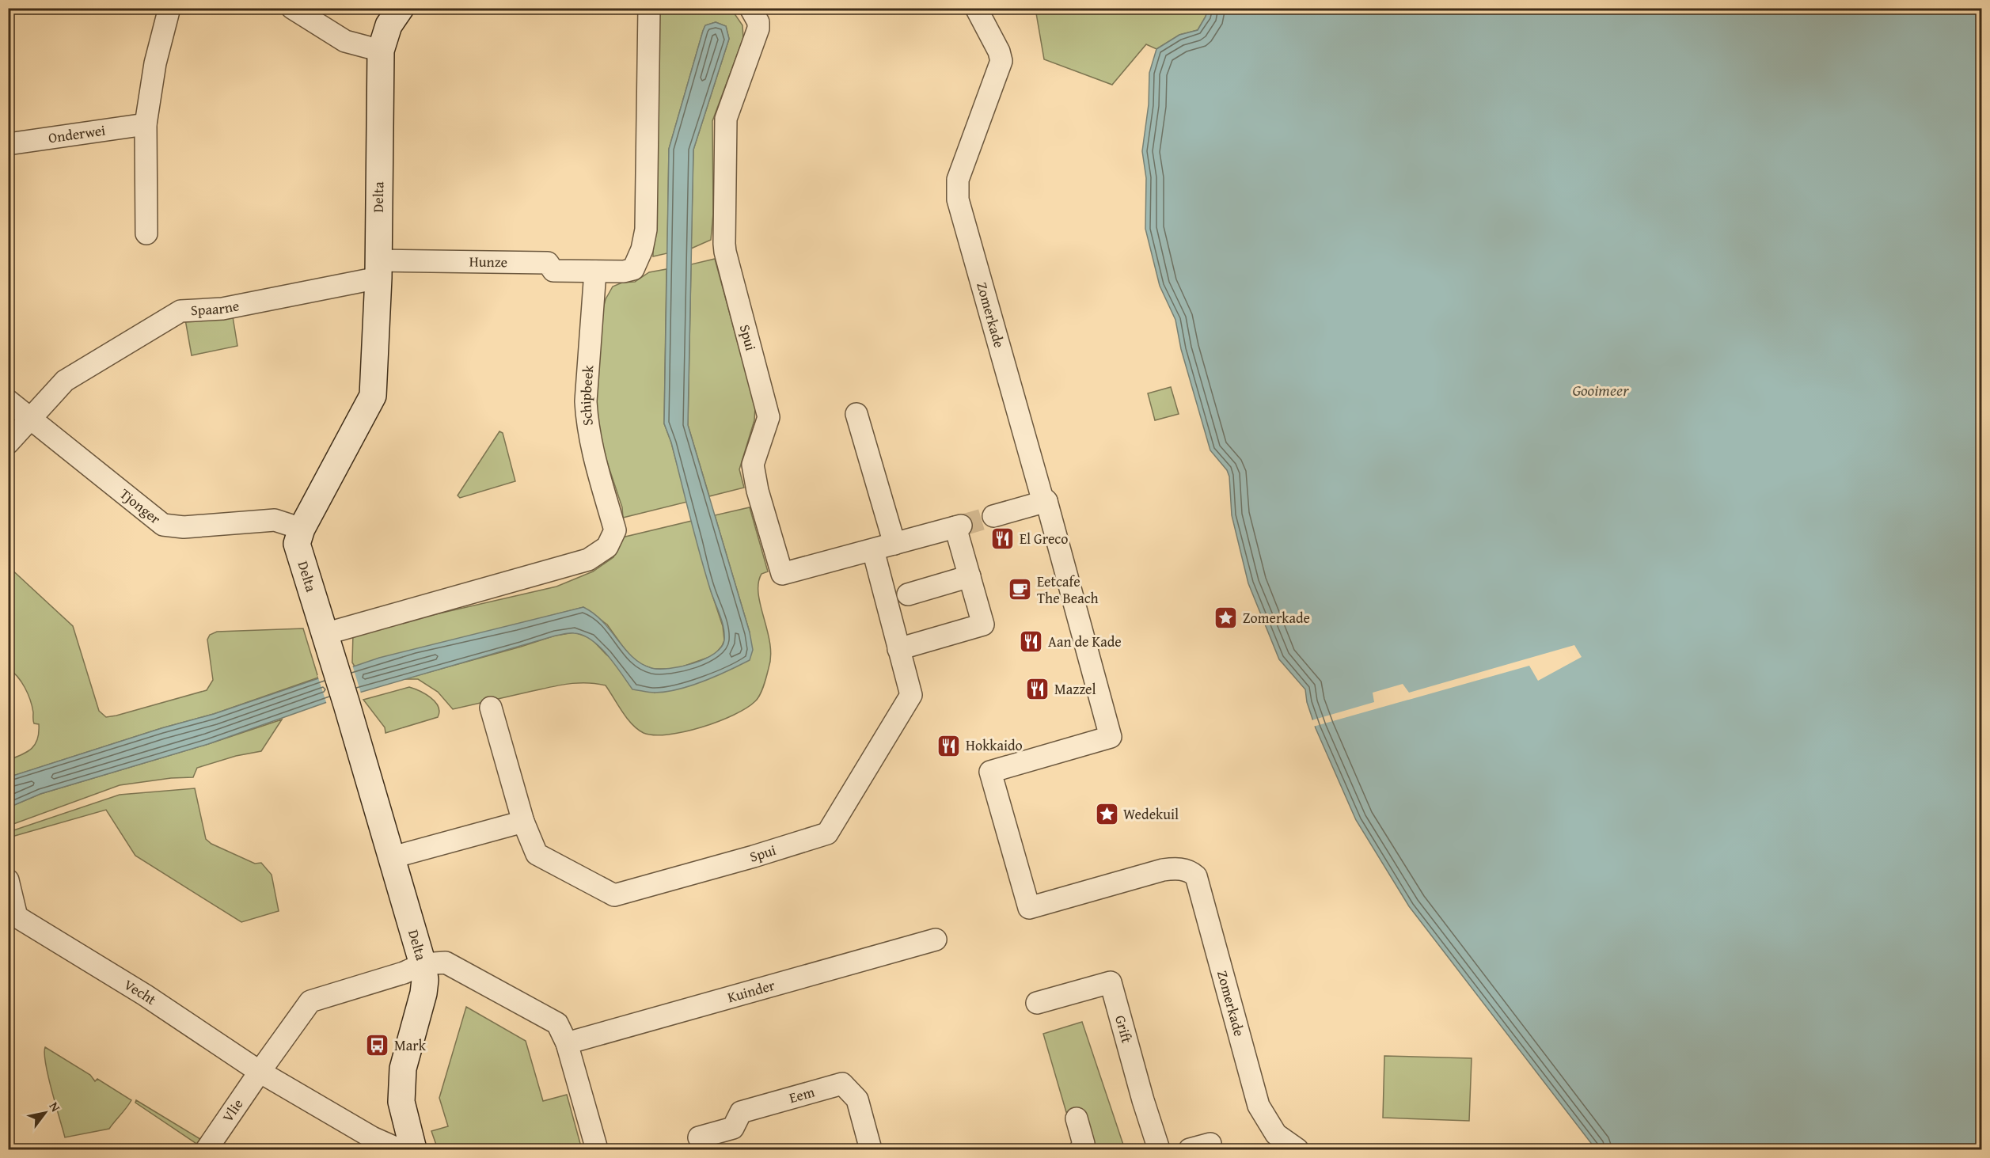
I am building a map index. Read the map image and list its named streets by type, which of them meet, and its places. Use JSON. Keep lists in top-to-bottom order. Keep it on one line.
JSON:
{"streets":{"street":["Onderwei","Delta","Hunze","Spaarne","Zomerkade","Spui","Schipbeek","Tjonger","Kuinder","Vecht","Grift","Eem","Vlie"]},"crossings":[["Delta","Hunze"],["Delta","Spaarne"],["Delta","Schipbeek"],["Delta","Tjonger"],["Hunze","Spaarne"],["Hunze","Schipbeek"],["Spaarne","Tjonger"],["Vecht","Vlie"]],"water":["Gooimeer"],"places":{"restaurant":["El Greco","Aan de Kade","Mazzel","Hokkaido"],"cafe":["Eetcafe The Beach"],"place":["Zomerkade","Wedekuil"],"bus stop":["Mark"]},"north":"top right"}
